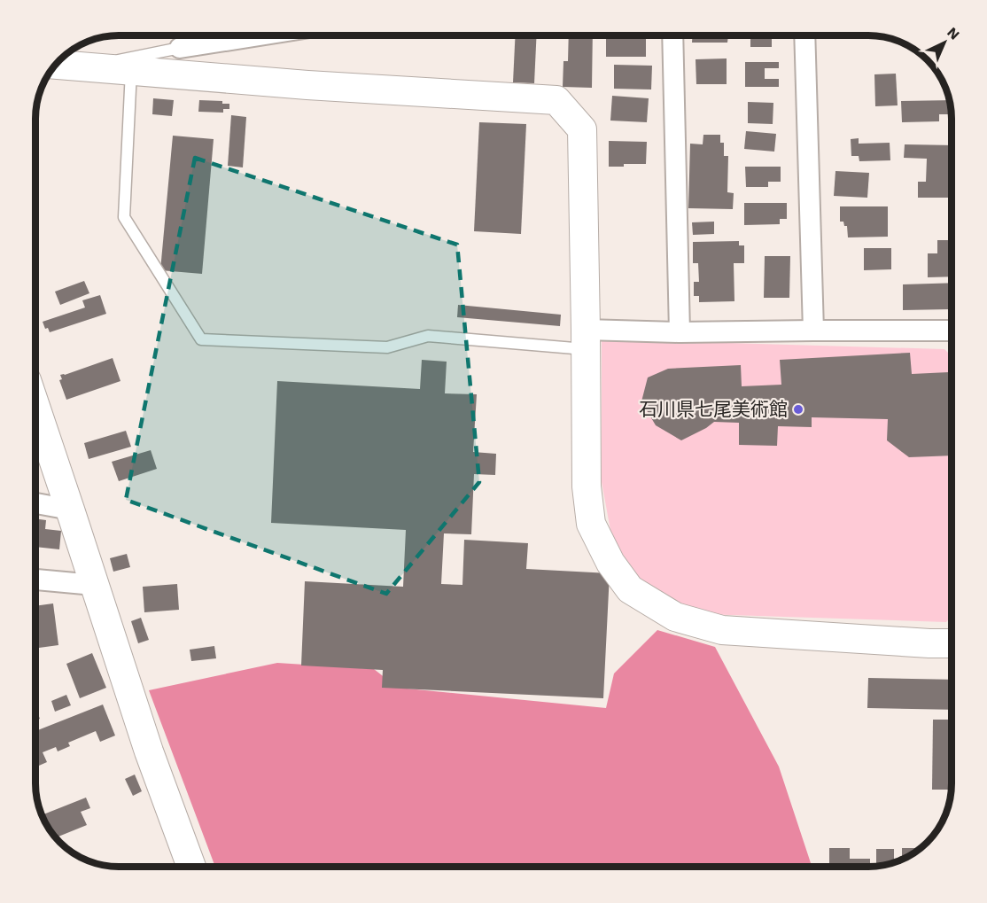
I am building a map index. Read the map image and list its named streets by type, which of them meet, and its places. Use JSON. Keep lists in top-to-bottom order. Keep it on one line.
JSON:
{"places":["石川県七尾美術館"],"north":"top right"}
